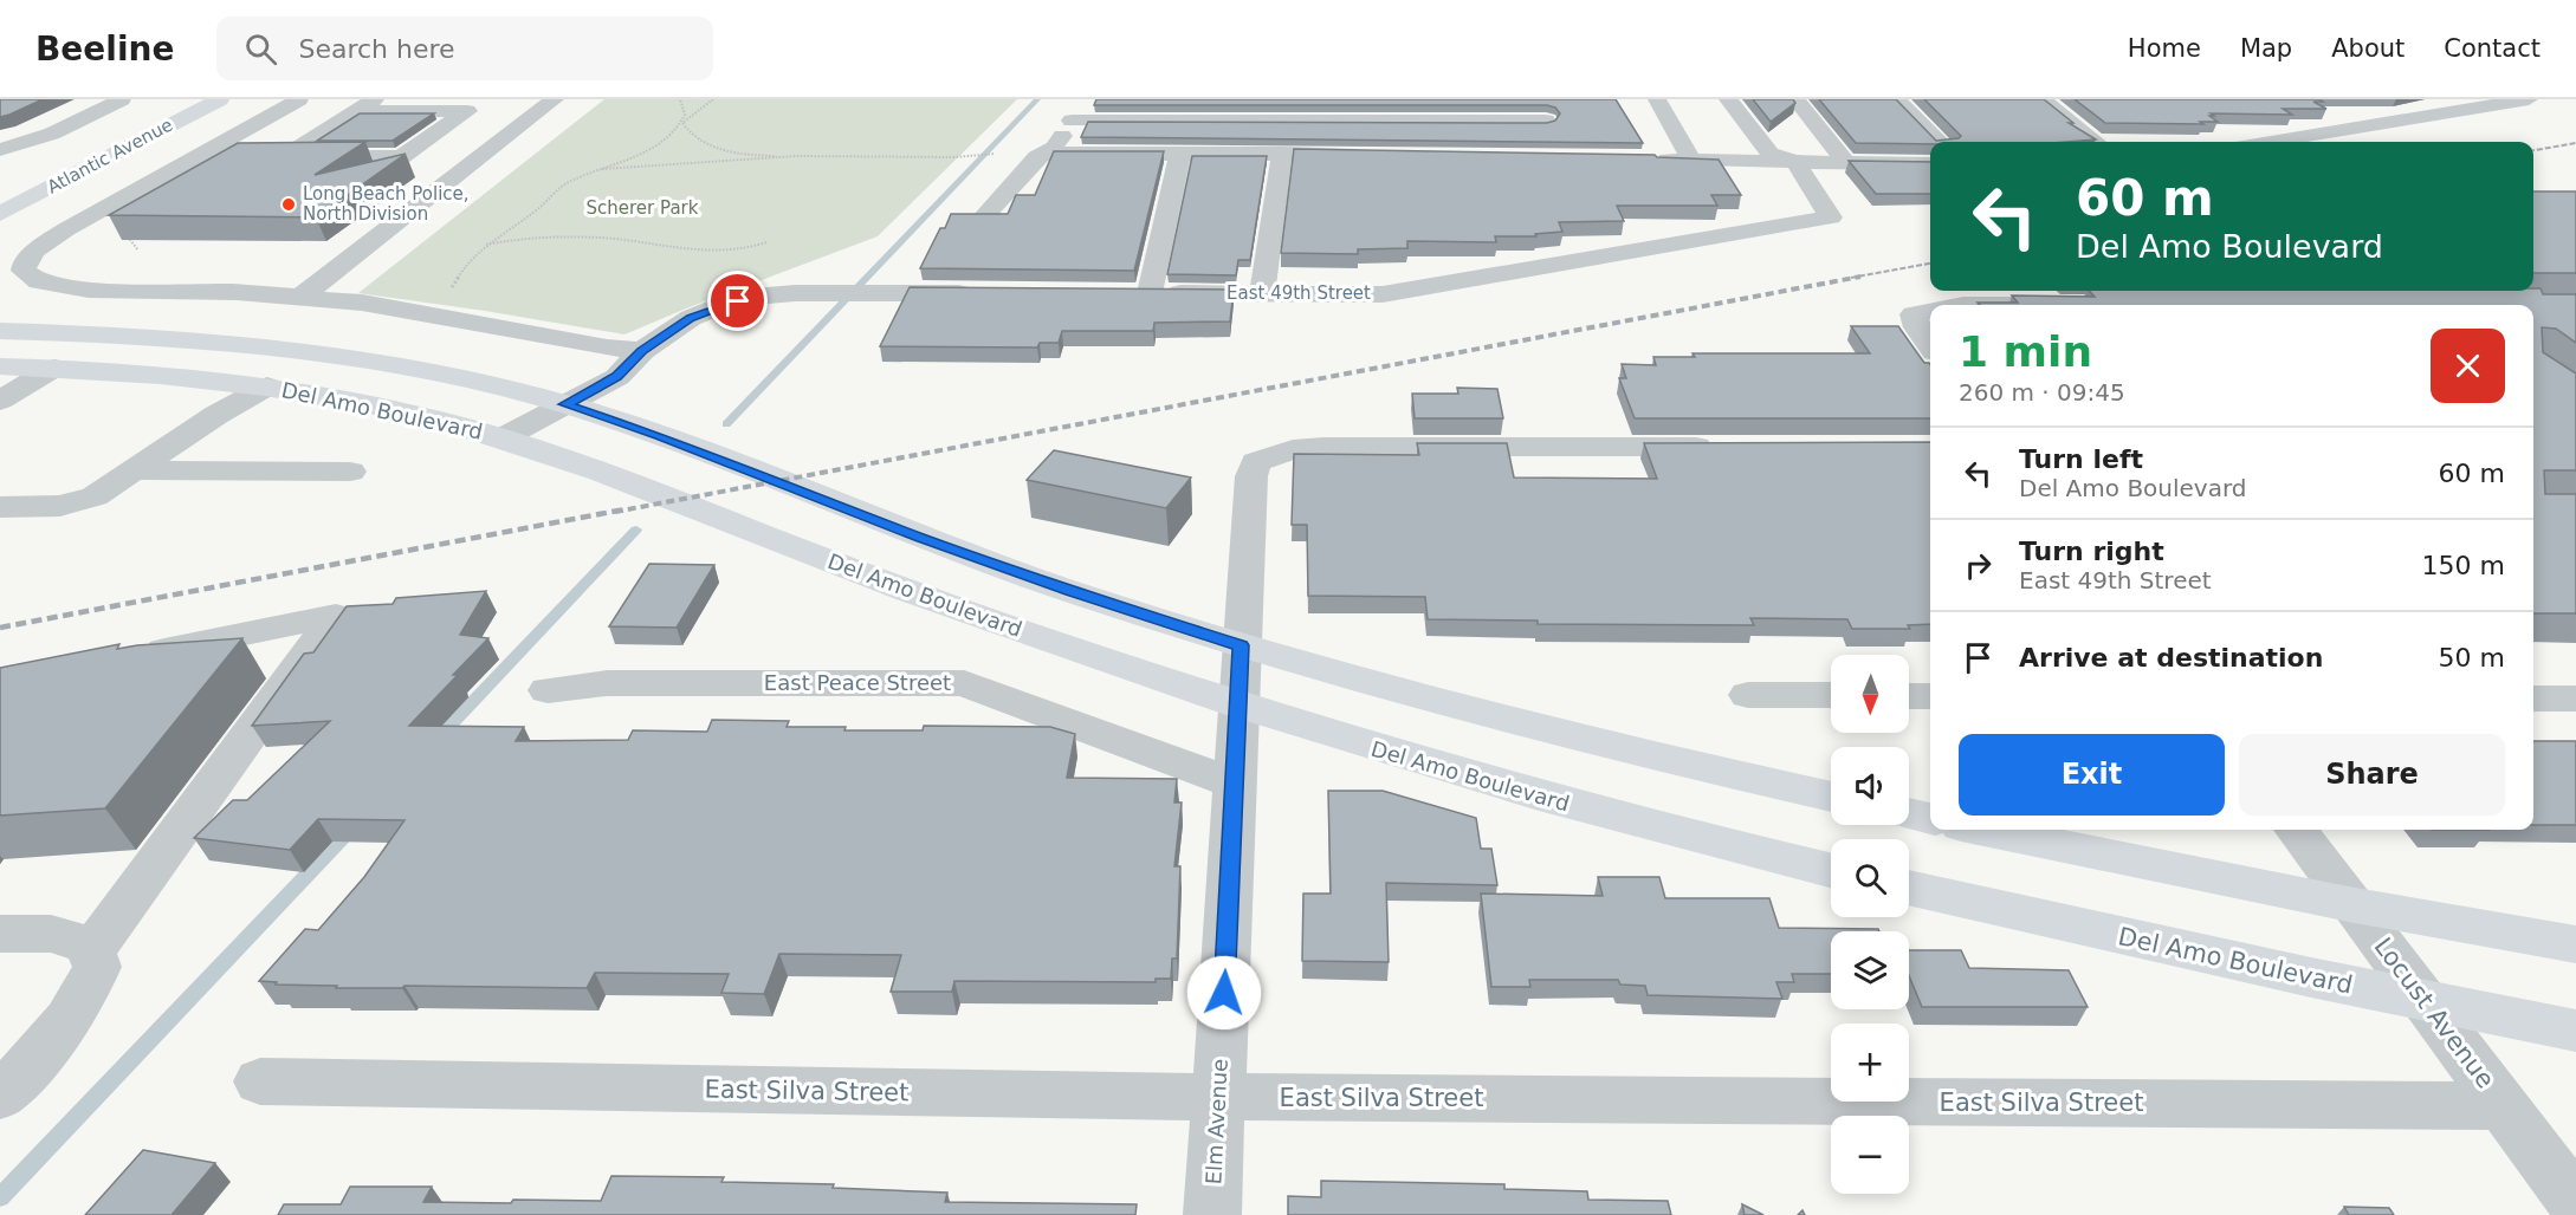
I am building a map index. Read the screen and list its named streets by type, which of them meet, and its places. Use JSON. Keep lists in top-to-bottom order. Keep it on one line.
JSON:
{"streets":{"main road":["Atlantic Avenue","Del Amo Boulevard"],"street":["East 49th Street","East Peace Street","Locust Avenue","East Silva Street","Elm Avenue"]},"crossings":[["Del Amo Boulevard","Locust Avenue"],["Del Amo Boulevard","Elm Avenue"],["East Peace Street","Elm Avenue"],["Locust Avenue","East Silva Street"],["East Silva Street","Elm Avenue"]],"parks":["Scherer Park"],"places":["Long Beach Police, North Division"],"north":"bottom","page":{"header":"Beeline","search":"Search here","nav":["Home","Map","About","Contact"],"turn":["60 m","Del Amo Boulevard"],"heading":["1 min","260 m · 09:45"],"list":[{"name":"Turn left","note":"Del Amo Boulevard","value":"60 m"},{"name":"Turn right","note":"East 49th Street","value":"150 m"},{"name":"Arrive at destination","value":"50 m"}],"map_buttons":["+","−"],"buttons":["Exit","Share"]}}
